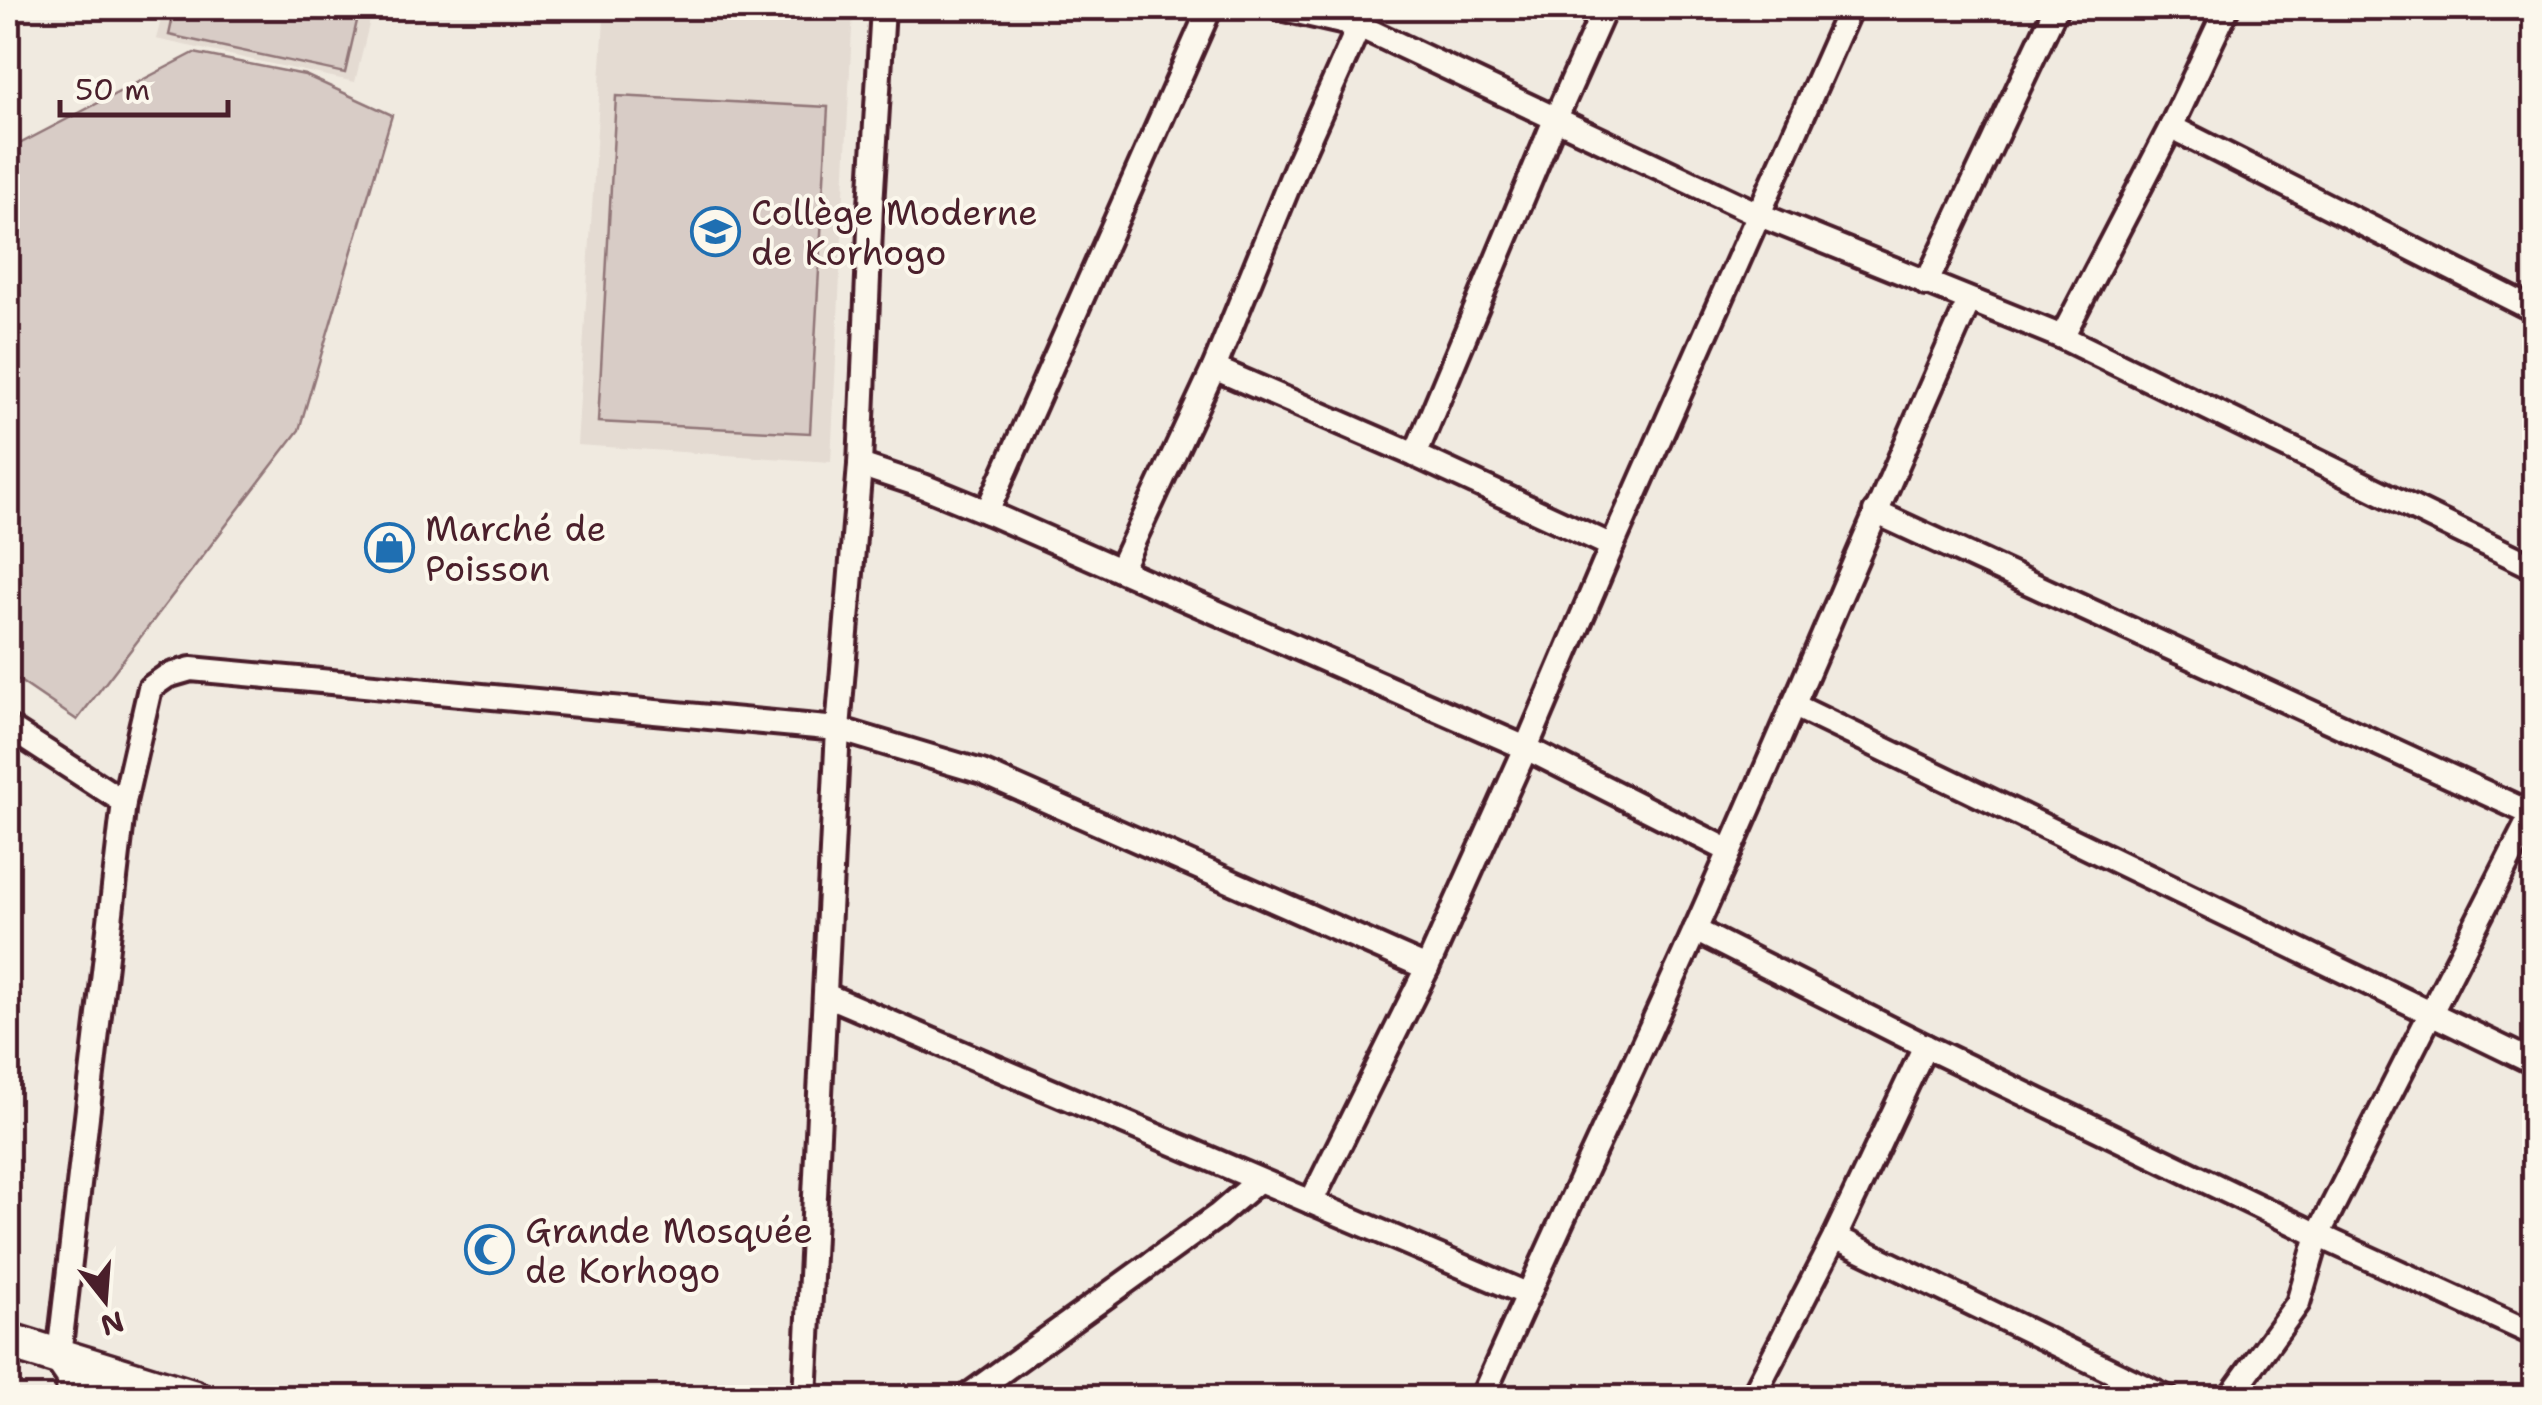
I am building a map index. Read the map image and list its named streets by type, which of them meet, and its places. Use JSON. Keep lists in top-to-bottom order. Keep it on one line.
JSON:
{"places":{"school or university":["Collège Moderne de Korhogo"],"shop":["Marché de Poisson"],"mosque":["Grande Mosquée de Korhogo"]},"scale_bar":"50 m","north":"bottom"}
